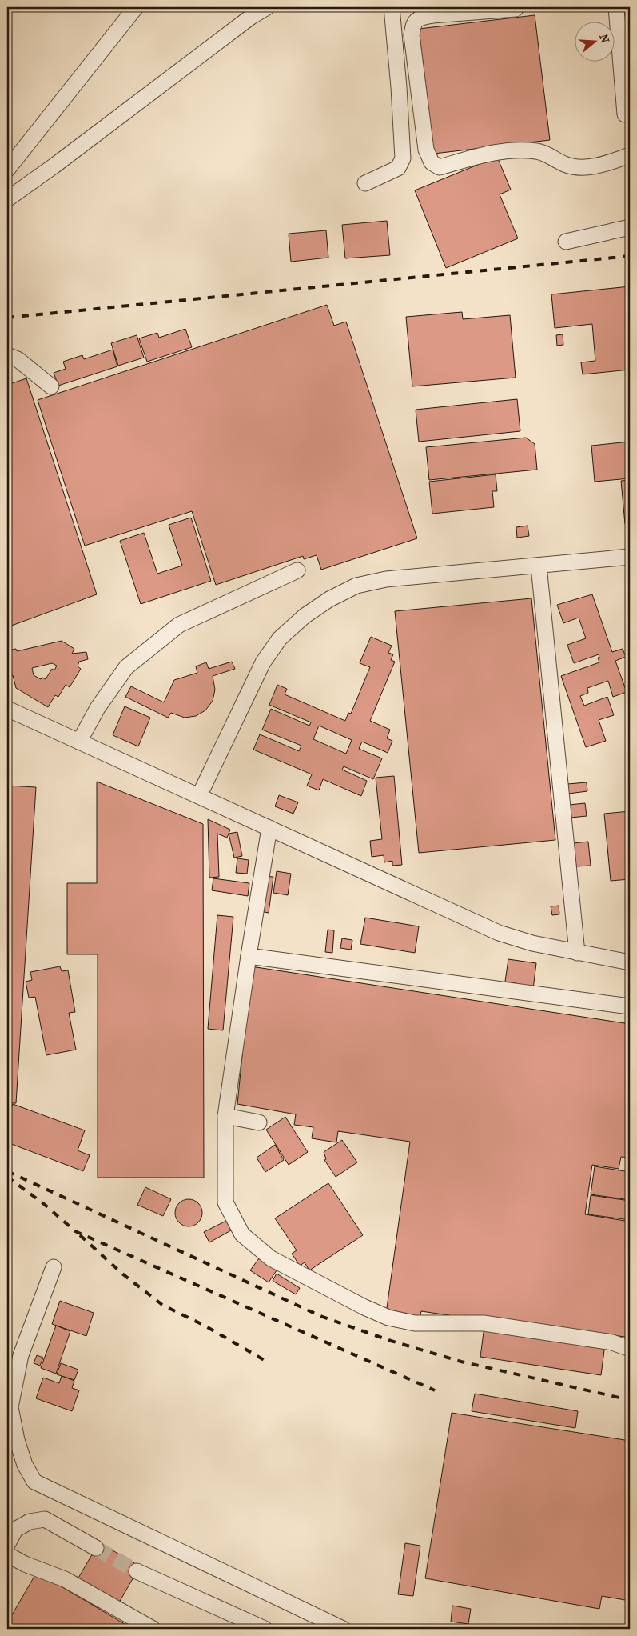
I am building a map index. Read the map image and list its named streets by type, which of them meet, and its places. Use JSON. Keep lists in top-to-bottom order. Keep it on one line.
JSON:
{"north":"right"}
